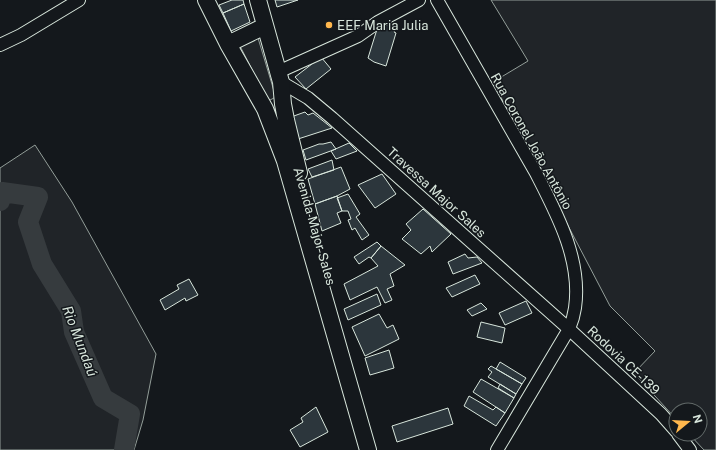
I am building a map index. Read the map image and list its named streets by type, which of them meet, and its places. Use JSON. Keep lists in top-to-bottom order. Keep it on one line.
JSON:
{"streets":{"main road":["Avenida Major Sales"],"street":["Rua Coronel João Antônio","Travessa Major Sales","Rodovia CE-139"]},"crossings":[["Rua Coronel João Antônio","Travessa Major Sales"],["Rua Coronel João Antônio","Rodovia CE-139"],["Travessa Major Sales","Avenida Major Sales"],["Travessa Major Sales","Rodovia CE-139"]],"water":["Rio Mundaú"],"places":["EEF Maria Julia"],"north":"right"}
